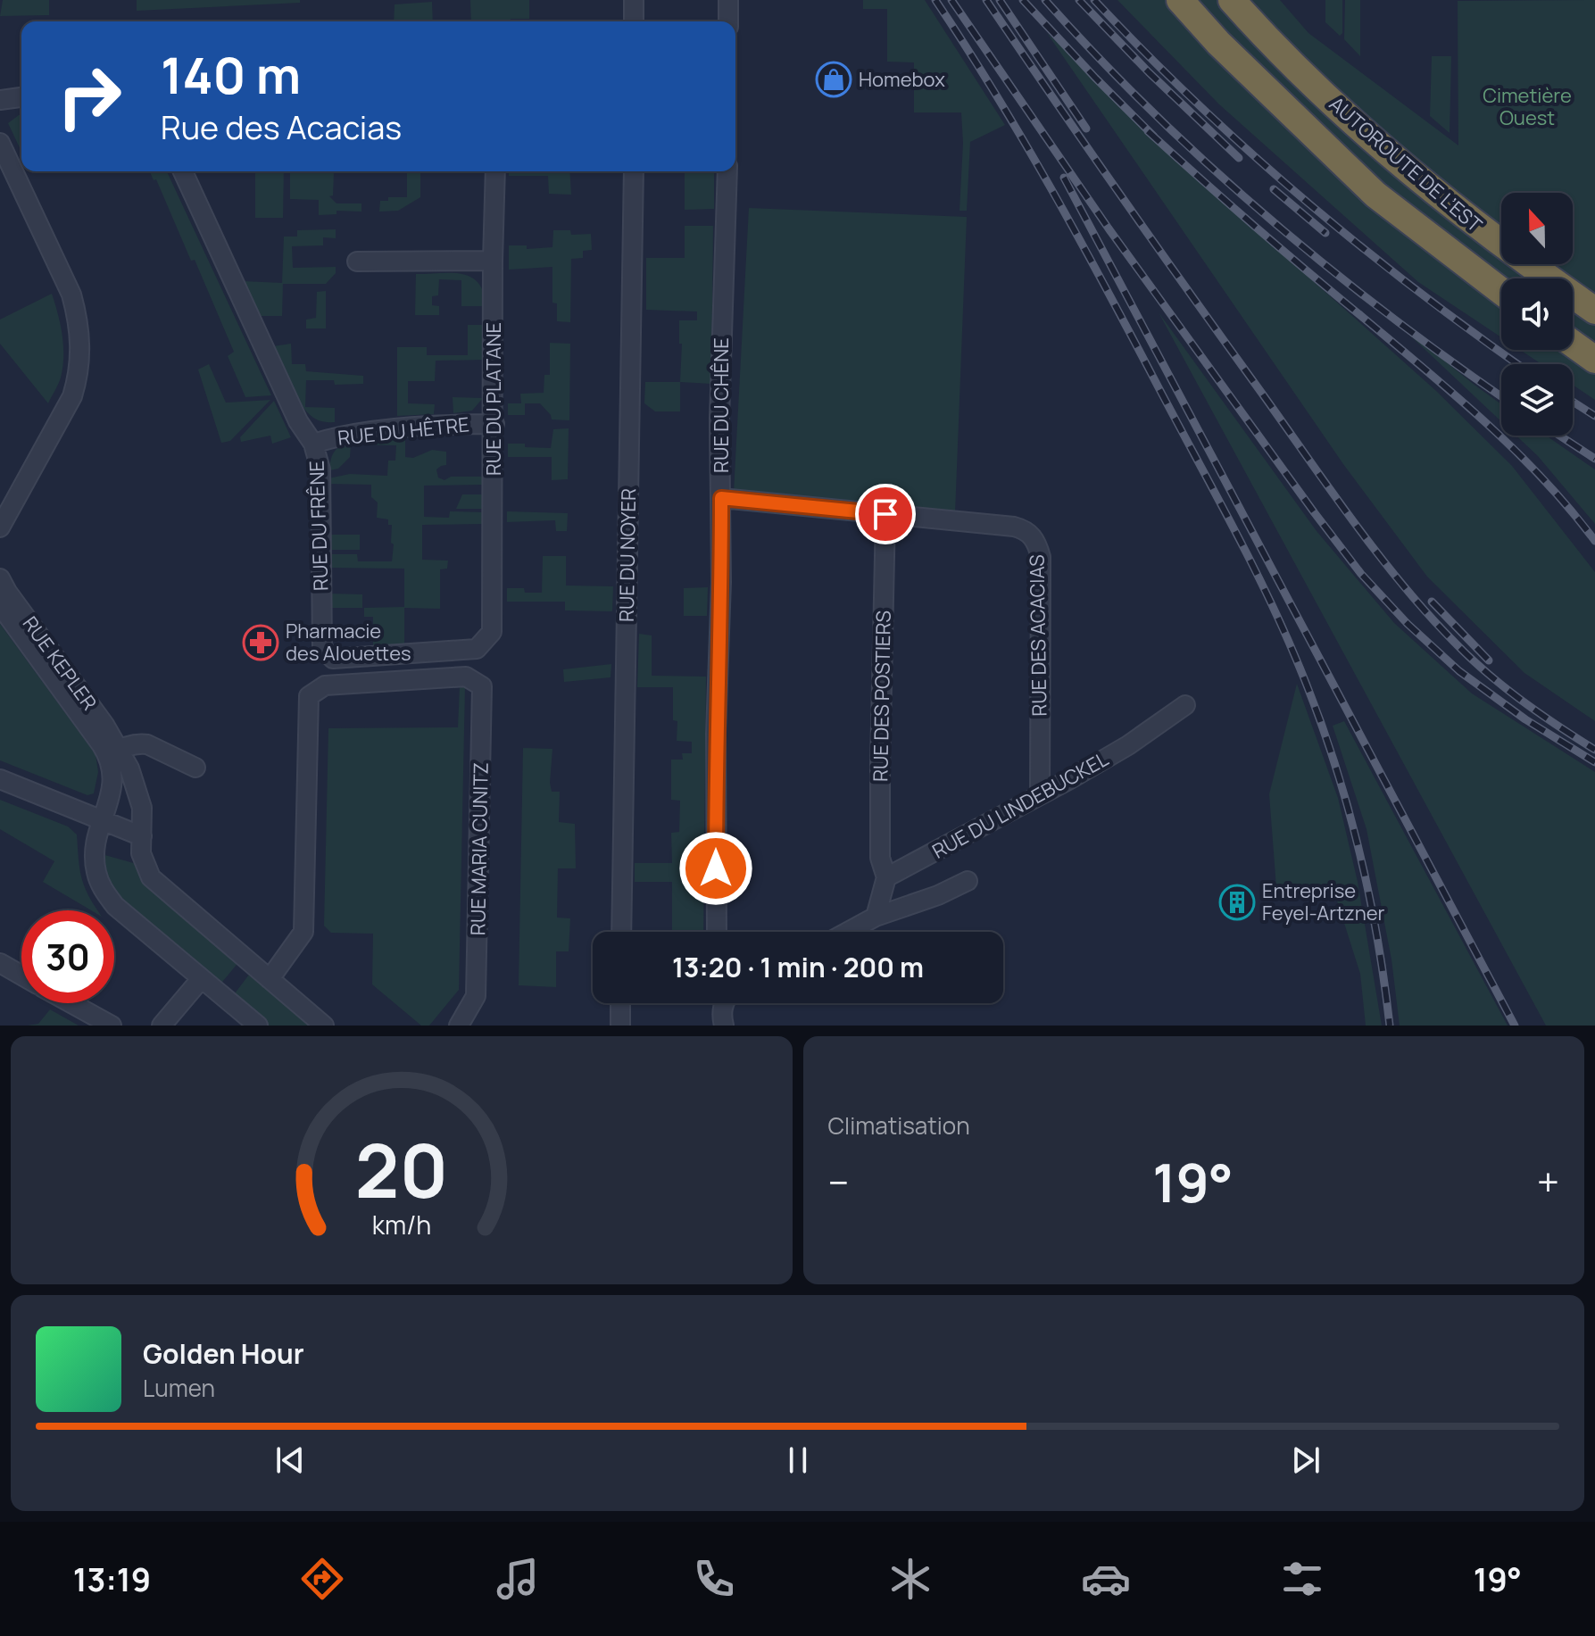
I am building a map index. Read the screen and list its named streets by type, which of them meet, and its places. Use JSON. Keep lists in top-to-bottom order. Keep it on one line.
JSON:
{"streets":{"highway":["AUTOROUTE DE L’EST"],"street":["RUE DU PLATANE","RUE DU CHÊNE","RUE DU HÊTRE","RUE DU FRÊNE","RUE DU NOYER","RUE DES ACACIAS","RUE KEPLER","RUE DES POSTIERS","RUE DU LINDEBUCKEL","RUE MARIA CUNITZ"]},"crossings":[["RUE DU PLATANE","RUE DU HÊTRE"],["RUE DU PLATANE","RUE DU FRÊNE"],["RUE DU CHÊNE","RUE DES ACACIAS"],["RUE DU HÊTRE","RUE DU FRÊNE"],["RUE DES ACACIAS","RUE DES POSTIERS"],["RUE DES ACACIAS","RUE DU LINDEBUCKEL"],["RUE DES POSTIERS","RUE DU LINDEBUCKEL"]],"parks":["Cimetière Ouest"],"places":{"shop":["Homebox"],"pharmacy":["Pharmacie des Alouettes"],"building":["Entreprise Feyel-Artzner"]},"north":"top","page":{"turn":["140 m","Rue des Acacias"],"limit":"30","trip":"13:20 · 1 min · 200 m","tile":"Climatisation","heat":["−","19°","+"],"song":["Golden Hour","Lumen"],"tabs":["13:19","19°"],"gauge":["20","km/h"]}}
